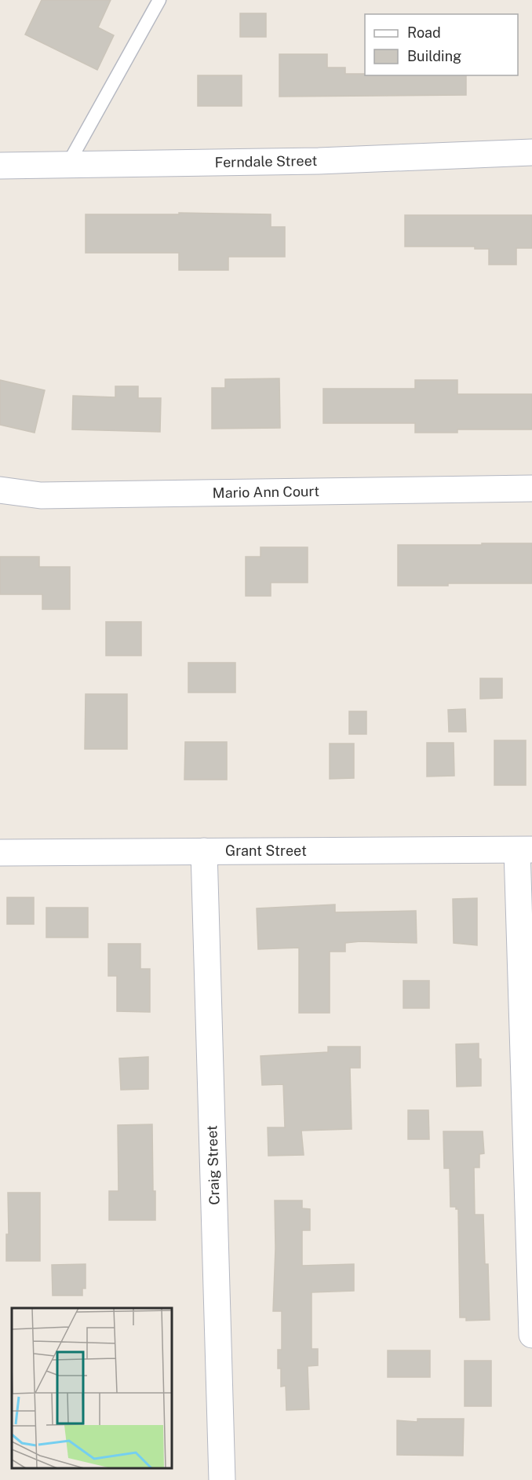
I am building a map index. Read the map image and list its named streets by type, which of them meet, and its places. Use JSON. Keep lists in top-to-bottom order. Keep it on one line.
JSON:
{"streets":{"street":["Ferndale Street","Mario Ann Court","Grant Street","Craig Street"]},"crossings":[["Grant Street","Craig Street"]],"legend":["Road","Building"]}
